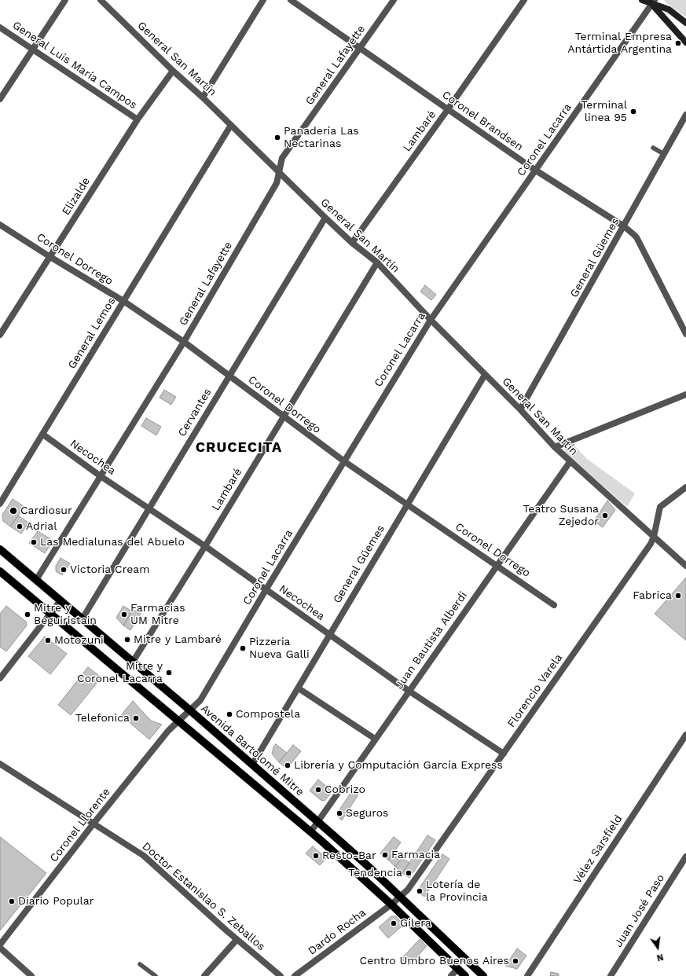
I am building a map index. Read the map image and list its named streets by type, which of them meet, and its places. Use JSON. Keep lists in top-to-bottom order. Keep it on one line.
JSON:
{"streets":{"main road":["Avenida Bartolomé Mitre"],"street":["General San Martín","General Luis María Campos","General Lafayette","Coronel Brandsen","Lambaré","Coronel Lacarra","Elizalde","General Güemes","Coronel Dorrego","General Lemos","Cervantes","Necochea","Juan Bautista Alberdi","Florencio Varela","Coronel Llorente","Vélez Sarsfield","Doctor Estanislao S. Zeballos","Juan José Paso","Dardo Rocha"]},"crossings":[["General San Martín","General Lafayette"],["General San Martín","Lambaré"],["General San Martín","Coronel Lacarra"],["General San Martín","Elizalde"],["General San Martín","General Güemes"],["General San Martín","General Lemos"],["General San Martín","Cervantes"],["General San Martín","Juan Bautista Alberdi"],["General San Martín","Florencio Varela"],["General Luis María Campos","Elizalde"],["General Lafayette","Coronel Brandsen"],["General Lafayette","Coronel Dorrego"],["General Lafayette","Necochea"],["General Lafayette","Avenida Bartolomé Mitre"],["Coronel Brandsen","Lambaré"],["Coronel Brandsen","Coronel Lacarra"],["Coronel Brandsen","General Güemes"],["Lambaré","Coronel Dorrego"],["Lambaré","Necochea"],["Lambaré","Avenida Bartolomé Mitre"],["Coronel Lacarra","Coronel Dorrego"],["Coronel Lacarra","Necochea"],["Coronel Lacarra","Avenida Bartolomé Mitre"],["Coronel Lacarra","Coronel Llorente"],["Elizalde","Coronel Dorrego"],["General Güemes","Coronel Dorrego"],["General Güemes","Necochea"],["General Güemes","Avenida Bartolomé Mitre"],["Coronel Dorrego","General Lemos"],["Coronel Dorrego","Cervantes"],["Coronel Dorrego","Juan Bautista Alberdi"],["General Lemos","Necochea"],["Cervantes","Necochea"],["Cervantes","Avenida Bartolomé Mitre"],["Necochea","Juan Bautista Alberdi"],["Necochea","Florencio Varela"],["Juan Bautista Alberdi","Avenida Bartolomé Mitre"],["Florencio Varela","Avenida Bartolomé Mitre"],["Florencio Varela","Dardo Rocha"],["Coronel Llorente","Doctor Estanislao S. Zeballos"]],"districts":["CRUCECITA"],"places":["Terminal Empresa Antártida Argentina","Terminal linea 95","Panadería Las Nectarinas","Cardiosur","Teatro Susana Zejedor","Adrial","Las Medialunas del Abuelo","Victoria Cream","Fabrica","Mitre y Beguiristain","Farmacias UM Mitre","Mitre y Lambaré","Motozuni","Pizzeria Nueva Galli","Mitre y Coronel Lacarra","Compostela","Telefonica","Librería y Computación García Express","Cobrizo","Seguros","Farmacia","Resto-Bar","Tendencia","Lotería de la Provincia","Diario Popular","Gilera","Centro Umbro Buenos Aires"],"north":"bottom"}
